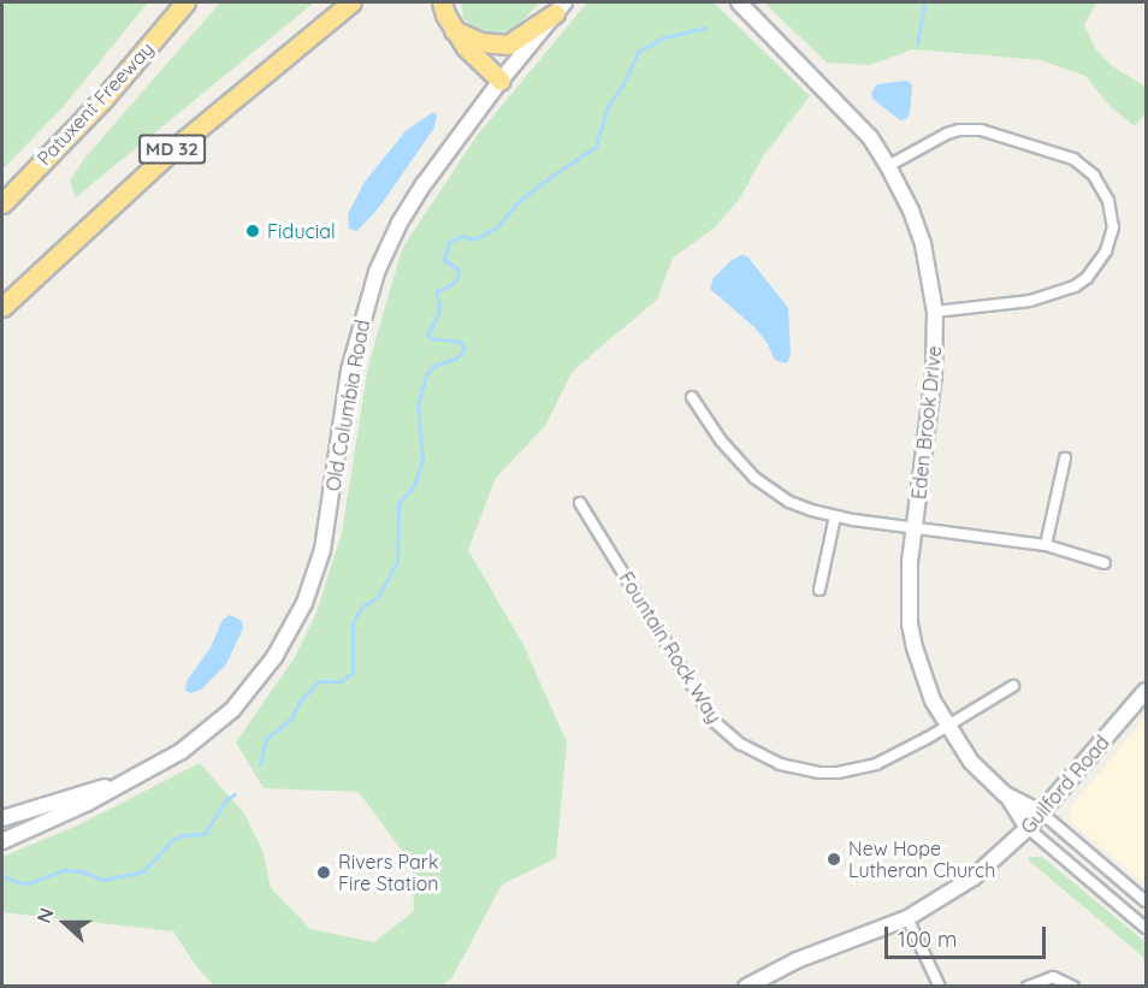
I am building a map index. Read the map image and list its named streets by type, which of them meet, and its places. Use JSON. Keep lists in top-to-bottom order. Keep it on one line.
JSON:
{"streets":{"highway":["Patuxent Freeway","MD 32"],"street":["Old Columbia Road","Eden Brook Drive","Fountain Rock Way","Guilford Road"]},"crossings":[["Eden Brook Drive","Fountain Rock Way"],["Eden Brook Drive","Guilford Road"]],"places":["Fiducial","New Hope Lutheran Church","Rivers Park Fire Station"],"scale_bar":"100 m","north":"left"}
